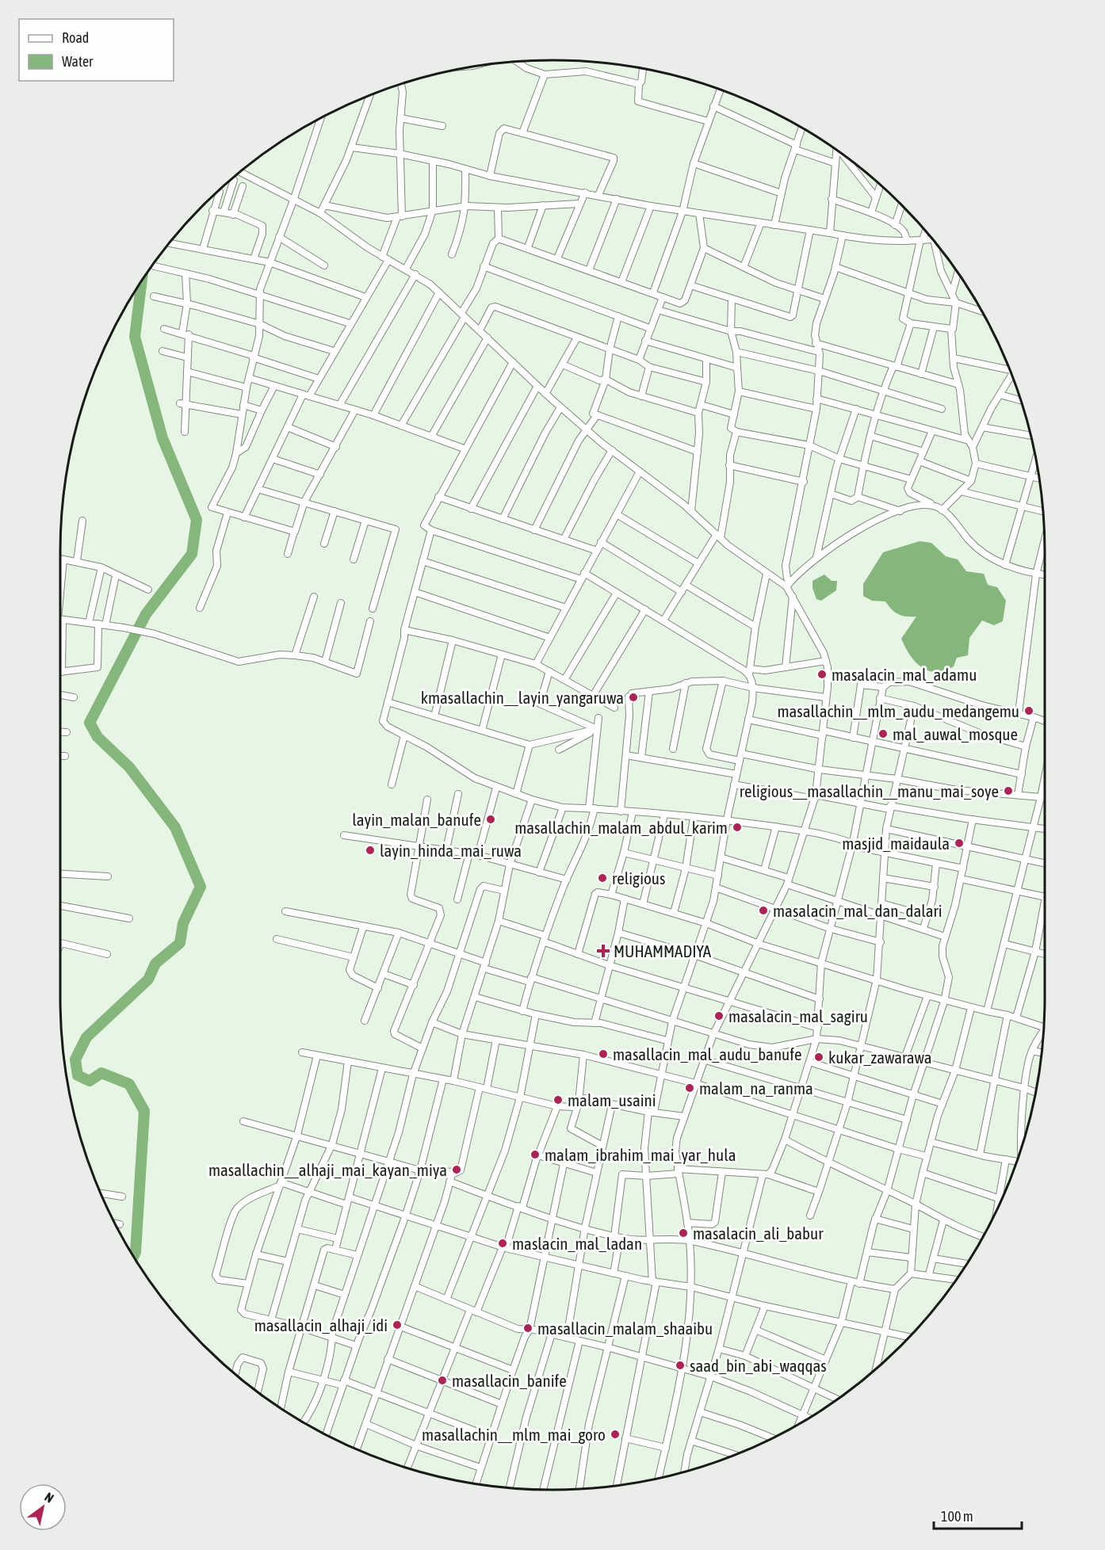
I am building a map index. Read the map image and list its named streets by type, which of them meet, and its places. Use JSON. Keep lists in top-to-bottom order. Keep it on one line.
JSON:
{"places":{"other":["masalacin_mal_adamu","kmasallachin__layin_yangaruwa","masallachin__mlm_audu_medangemu","mal_auwal_mosque","religious__masallachin__manu_mai_soye","layin_malan_banufe","masallachin_malam_abdul_karim","masjid_maidaula","layin_hinda_mai_ruwa","religious","masalacin_mal_dan_dalari","masalacin_mal_sagiru","masallacin_mal_audu_banufe","kukar_zawarawa","malam_na_ranma","malam_usaini","malam_ibrahim_mai_yar_hula","masallachin__alhaji_mai_kayan_miya","masalacin_ali_babur","maslacin_mal_ladan","masallacin_alhaji_idi","masallacin_malam_shaaibu","saad_bin_abi_waqqas","masallacin_banife","masallachin__mlm_mai_goro"],"health":["MUHAMMADIYA"]},"legend":["Road","Water"],"scale_bar":"100 m","north":"top right"}
